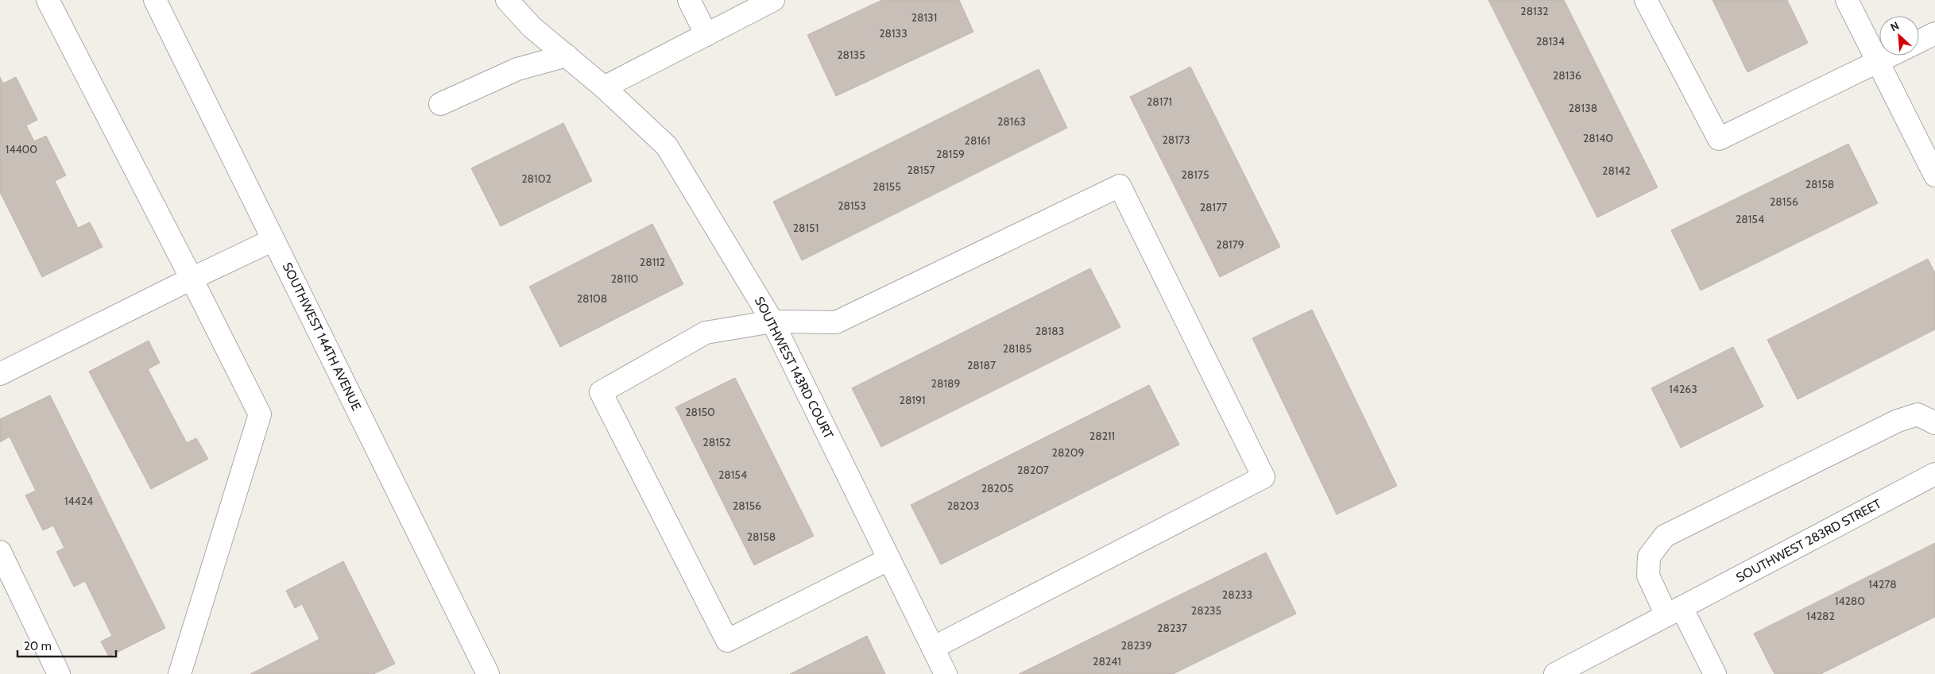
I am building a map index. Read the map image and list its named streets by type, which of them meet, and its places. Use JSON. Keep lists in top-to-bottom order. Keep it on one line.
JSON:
{"streets":{"street":["SOUTHWEST 144TH AVENUE","SOUTHWEST 143RD COURT","SOUTHWEST 283RD STREET"]},"house_numbers":["28132","28131","28133","28134","28135","28136","28171","28138","28163","28140","28173","28161","14400","28159","28157","28142","28175","28102","28158","28155","28156","28153","28177","28154","28151","28179","28112","28110","28108","28183","28185","28187","28189","14263","28191","28150","28211","28152","28209","28207","28154","28205","14424","28156","28203","28158","14278","28233","14280","28235","14282","28237","28239","28241"],"scale_bar":"20 m","north":"top left"}
